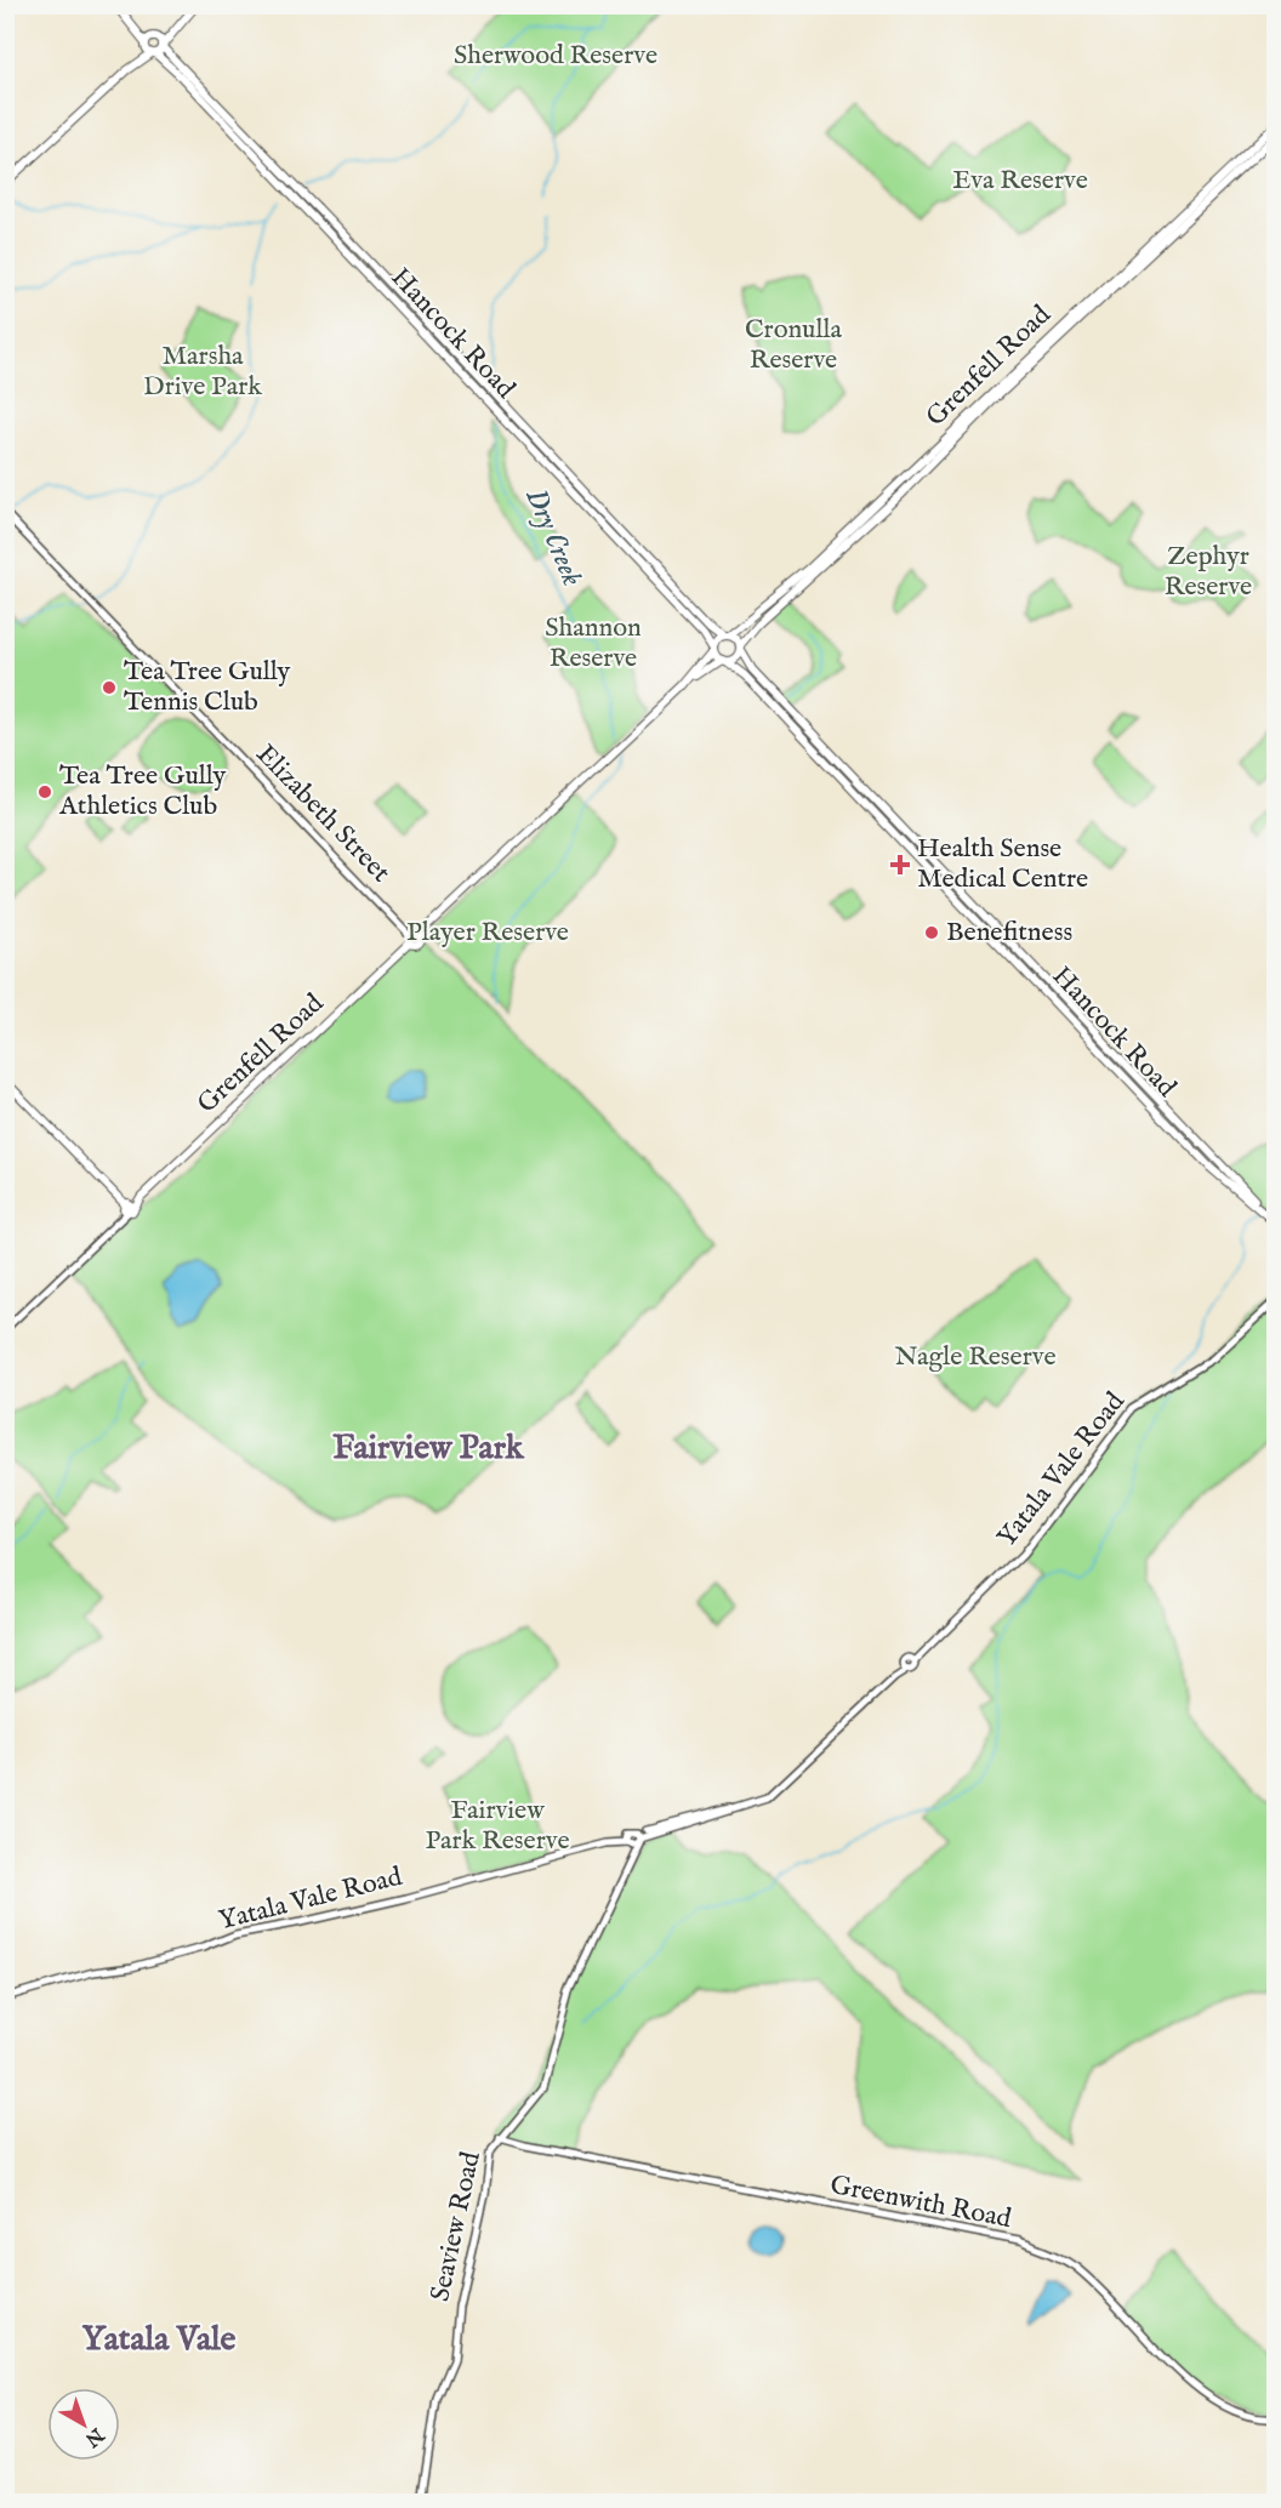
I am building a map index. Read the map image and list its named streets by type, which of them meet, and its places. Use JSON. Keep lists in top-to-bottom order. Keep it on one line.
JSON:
{"streets":{"main road":["Hancock Road","Grenfell Road"],"street":["Elizabeth Street","Yatala Vale Road","Greenwith Road","Seaview Road"]},"crossings":[["Hancock Road","Grenfell Road"],["Grenfell Road","Elizabeth Street"],["Yatala Vale Road","Seaview Road"],["Greenwith Road","Seaview Road"]],"districts":["Fairview Park","Yatala Vale"],"water":["Dry Creek"],"parks":["Sherwood Reserve","Eva Reserve","Cronulla Reserve","Marsha Drive Park","Zephyr Reserve","Shannon Reserve","Player Reserve","Nagle Reserve","Fairview Park Reserve"],"places":{"other":["Tea Tree Gully Tennis Club","Tea Tree Gully Athletics Club","Benefitness"],"health":["Health Sense Medical Centre"]},"north":"bottom right"}
